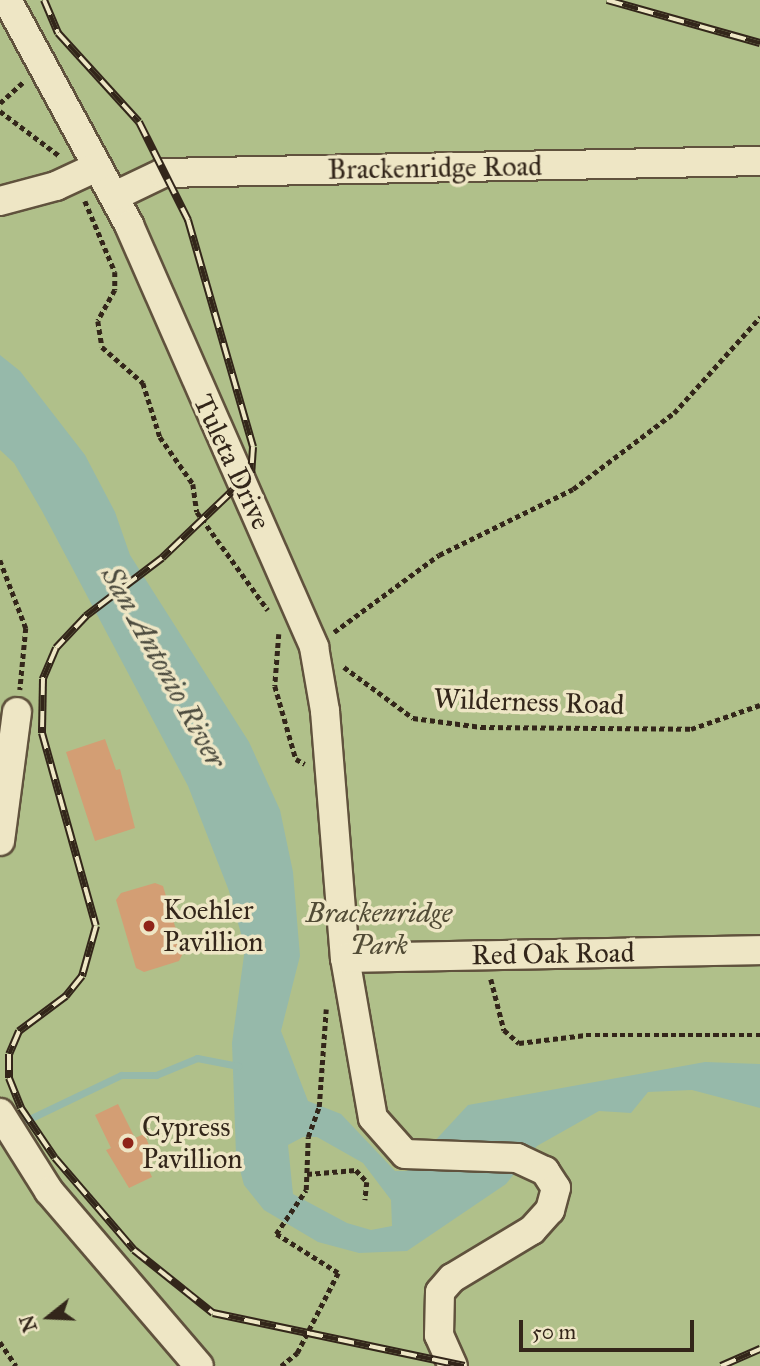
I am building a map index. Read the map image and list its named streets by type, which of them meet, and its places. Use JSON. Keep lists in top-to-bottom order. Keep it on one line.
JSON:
{"streets":{"street":["Brackenridge Road","Tuleta Drive","Red Oak Road"],"path":["Wilderness Road"]},"crossings":[["Brackenridge Road","Tuleta Drive"],["Tuleta Drive","Wilderness Road"],["Tuleta Drive","Red Oak Road"]],"water":["San Antonio River"],"parks":["Brackenridge Park"],"places":["Koehler Pavillion","Cypress Pavillion"],"scale_bar":"50 m","north":"left"}
